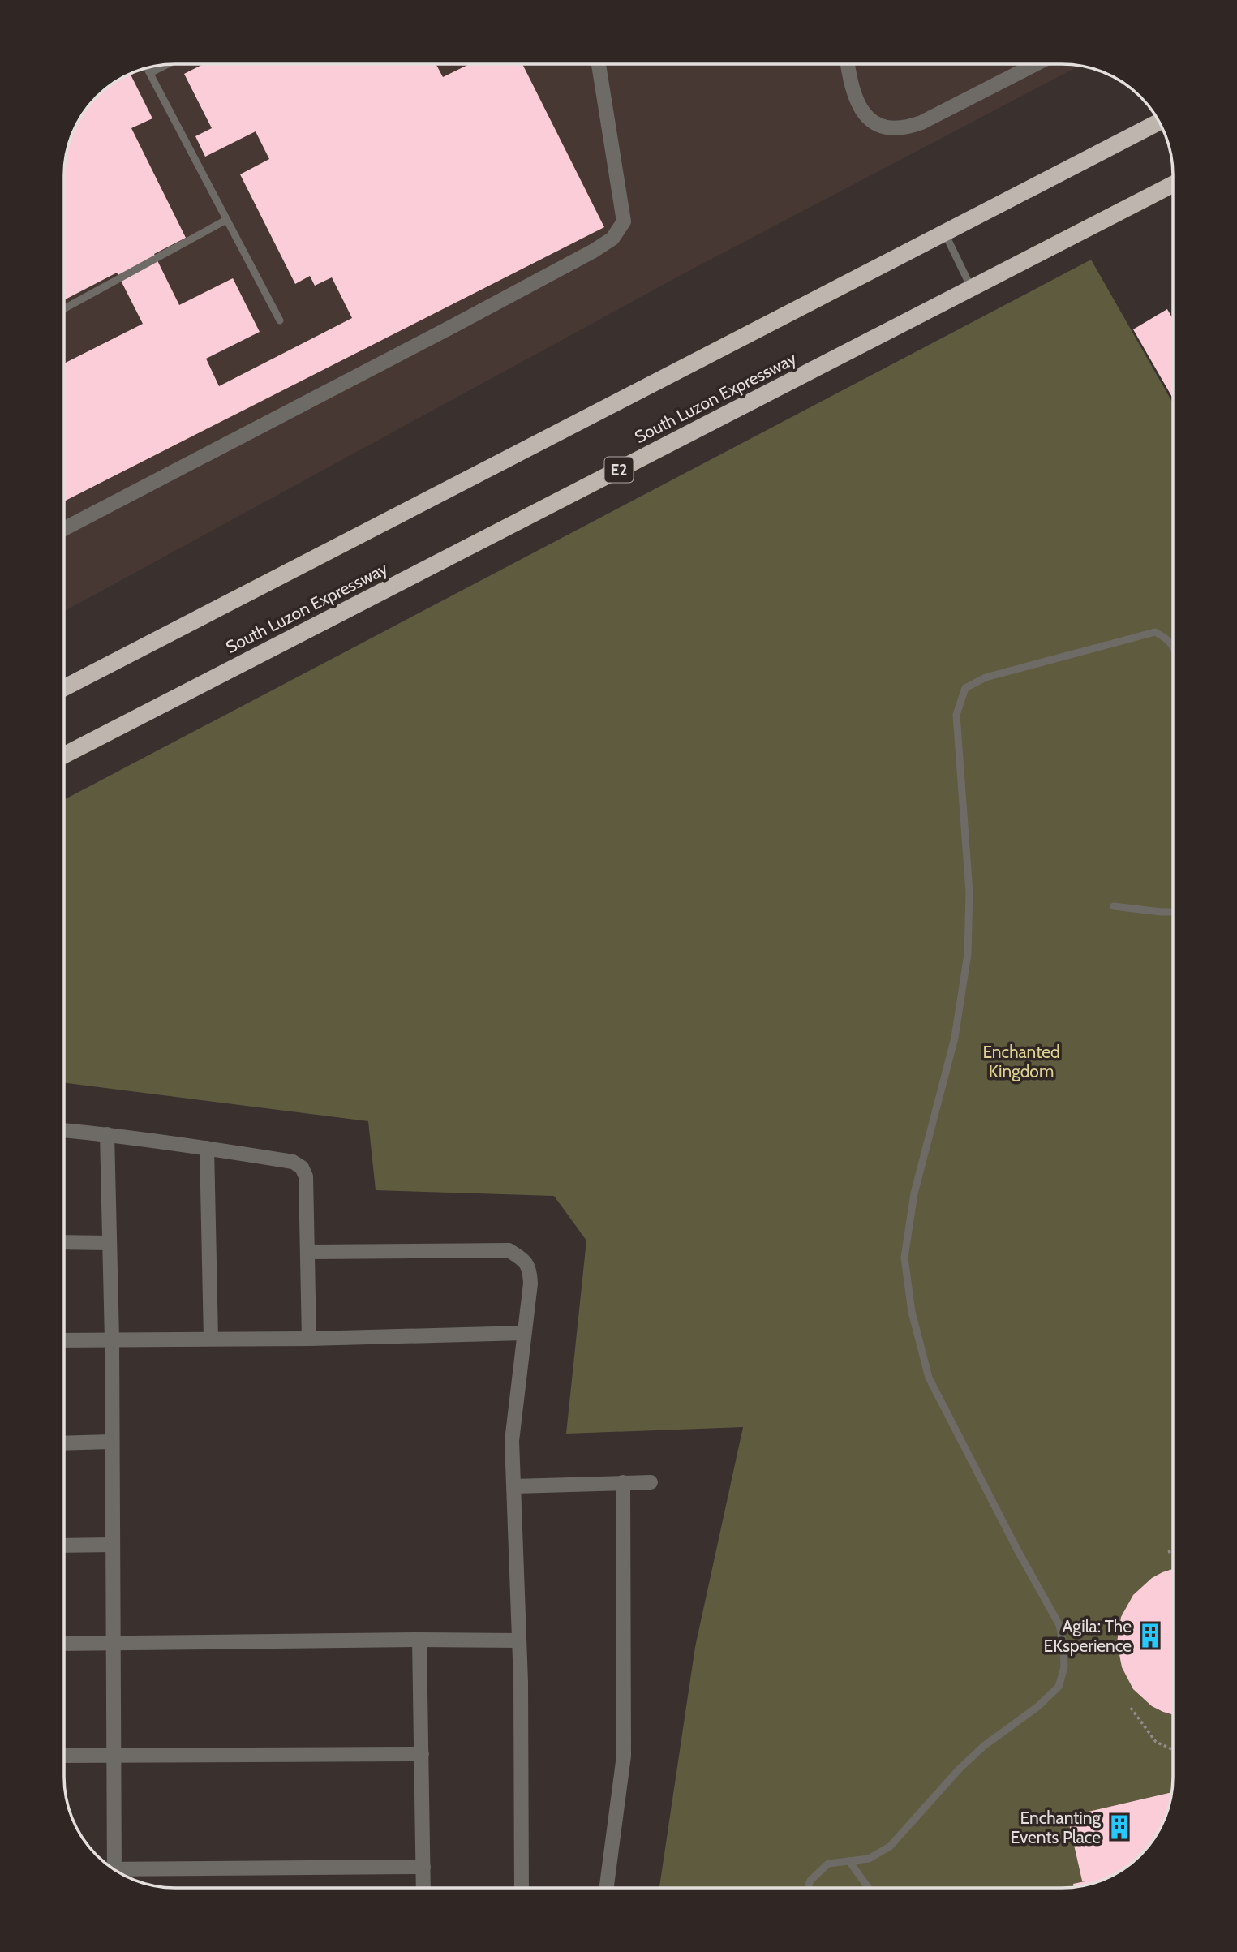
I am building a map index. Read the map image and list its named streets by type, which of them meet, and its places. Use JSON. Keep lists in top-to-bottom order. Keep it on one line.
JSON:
{"streets":{"highway":["South Luzon Expressway","E2"]},"parks":["Enchanted Kingdom"],"places":{"building":["Agila: The EKsperience","Enchanting Events Place"]}}
